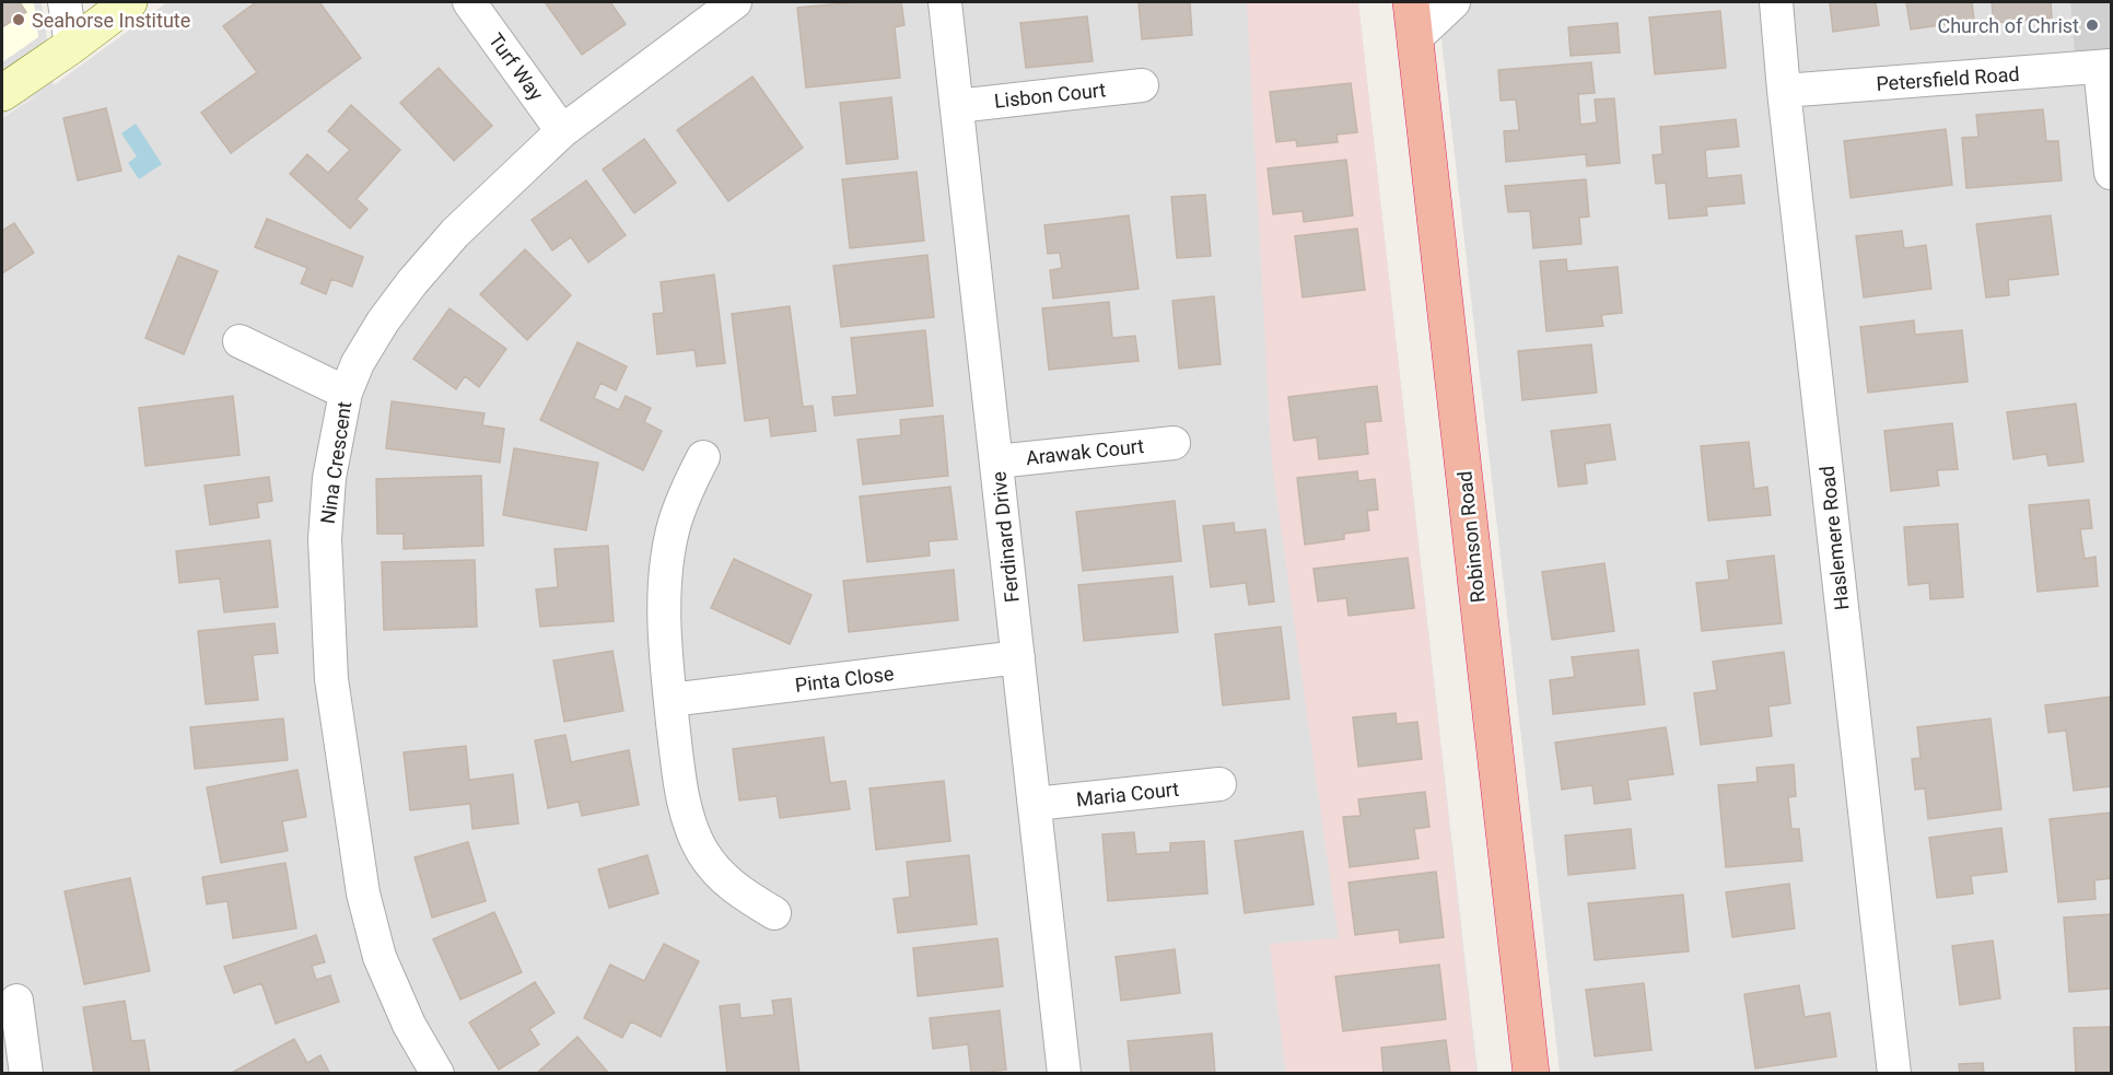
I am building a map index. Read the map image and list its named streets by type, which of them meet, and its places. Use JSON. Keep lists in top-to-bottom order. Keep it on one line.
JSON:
{"streets":{"highway":["Robinson Road"],"street":["Turf Way","Petersfield Road","Lisbon Court","Arawak Court","Nina Crescent","Ferdinard Drive","Haslemere Road","Pinta Close","Maria Court"]},"crossings":[["Turf Way","Nina Crescent"],["Petersfield Road","Haslemere Road"],["Lisbon Court","Ferdinard Drive"],["Arawak Court","Ferdinard Drive"],["Ferdinard Drive","Pinta Close"],["Ferdinard Drive","Maria Court"]],"places":["Seahorse Institute","Church of Christ"]}
